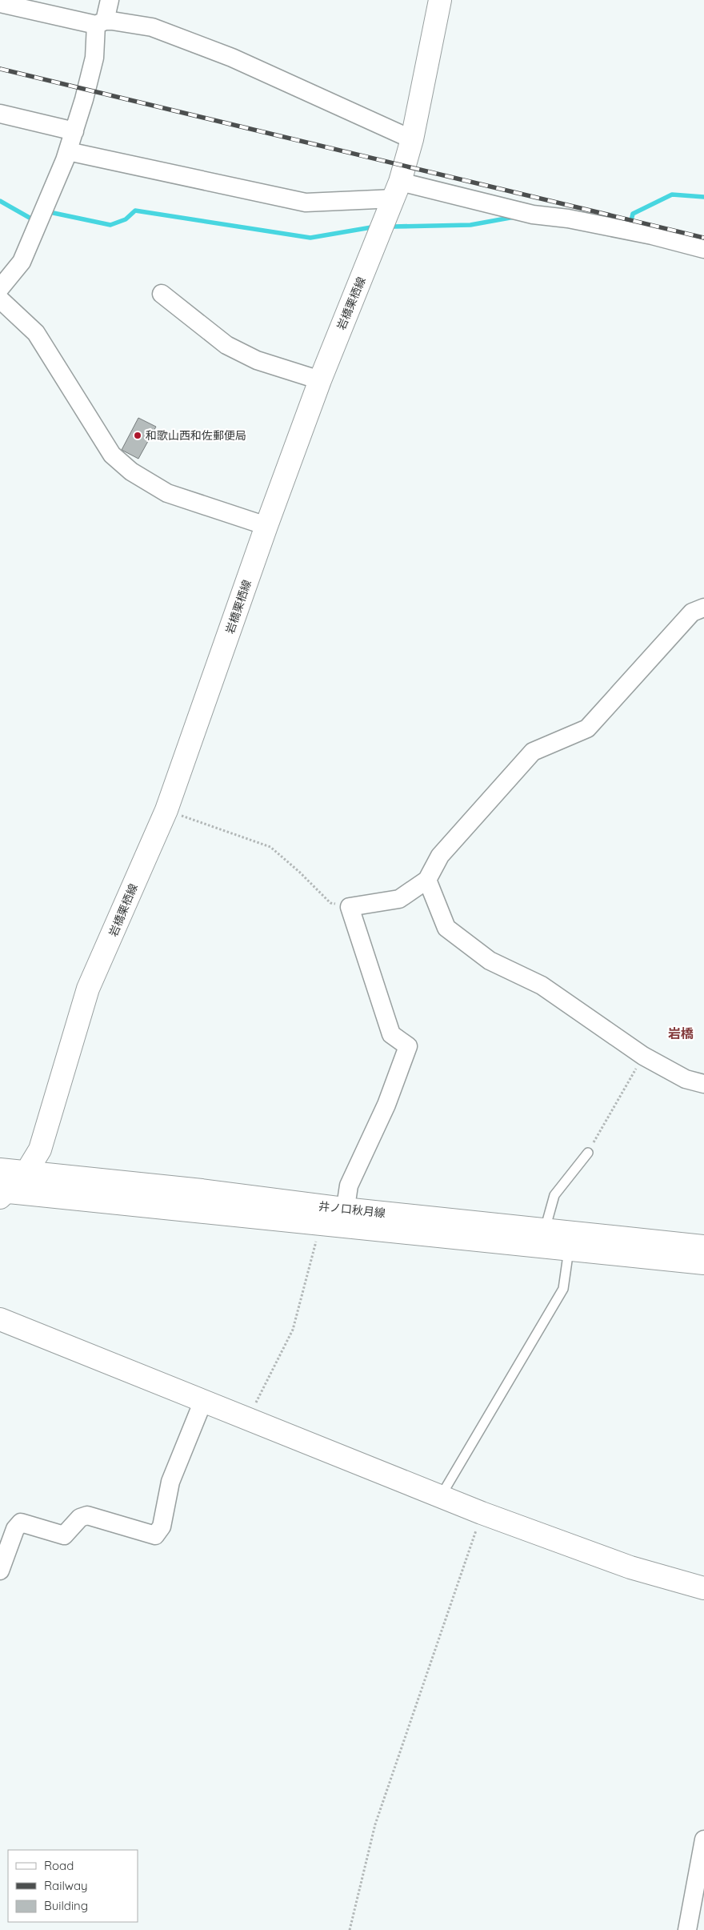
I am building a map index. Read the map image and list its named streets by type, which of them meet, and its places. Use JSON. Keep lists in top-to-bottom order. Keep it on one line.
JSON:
{"streets":{"main road":["岩橋栗栖線","井ノ口秋月線"]},"crossings":[["岩橋栗栖線","井ノ口秋月線"]],"districts":["岩橋"],"places":["和歌山西和佐郵便局"],"legend":["Road","Railway","Building"]}
